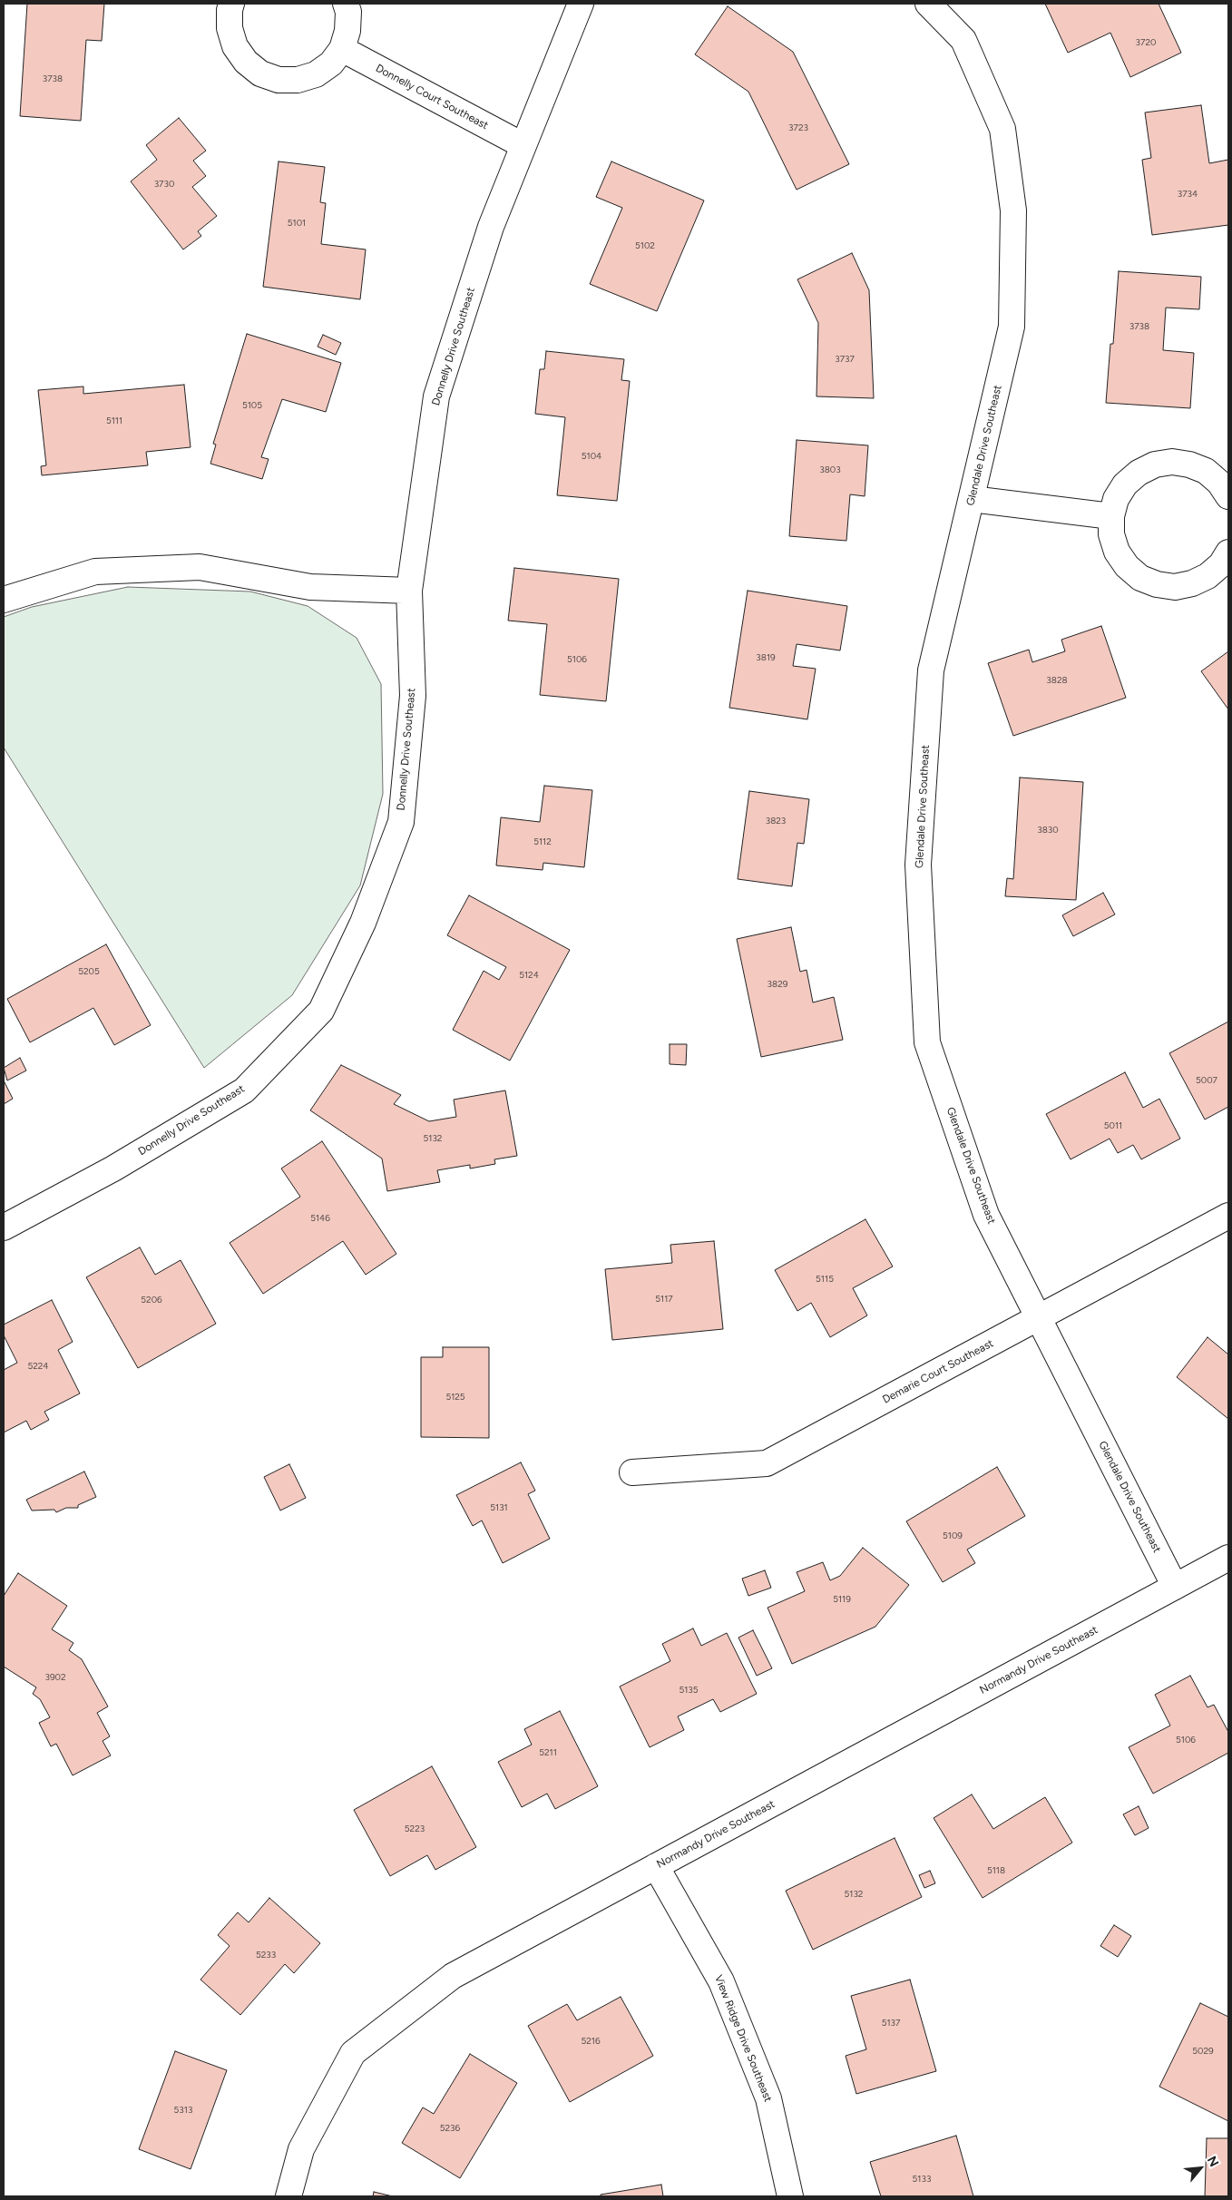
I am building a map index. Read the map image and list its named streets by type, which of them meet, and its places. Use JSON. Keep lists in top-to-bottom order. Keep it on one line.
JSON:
{"streets":{"street":["Donnelly Court Southeast","Donnelly Drive Southeast","Glendale Drive Southeast","Demarie Court Southeast","Normandy Drive Southeast","View Ridge Drive Southeast"]},"crossings":[["Donnelly Court Southeast","Donnelly Drive Southeast"],["Glendale Drive Southeast","Demarie Court Southeast"],["Glendale Drive Southeast","Normandy Drive Southeast"],["Normandy Drive Southeast","View Ridge Drive Southeast"]],"house_numbers":["3720","3738","3723","3730","3734","5101","5102","3738","3737","5105","5111","5104","3803","3819","5106","3828","3823","3830","5112","5205","5124","3829","5007","5011","5132","5146","5115","5117","5206","5224","5125","5131","5109","5119","3902","5135","5106","5211","5223","5118","5132","5233","5137","5216","5029","5313","5236","5133"],"north":"top right"}
